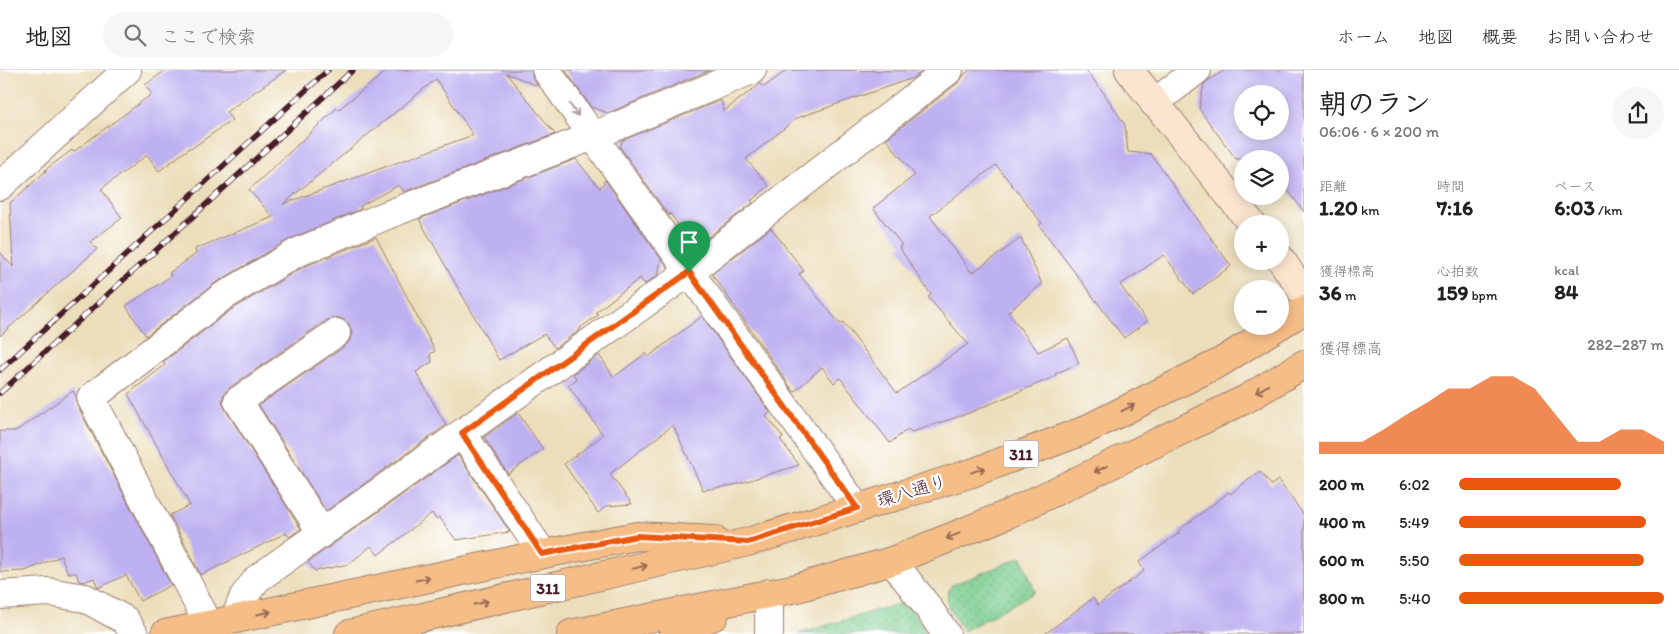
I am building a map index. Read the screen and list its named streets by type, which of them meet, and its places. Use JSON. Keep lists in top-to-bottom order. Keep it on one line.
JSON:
{"streets":{"main road":["311","環八通り"]},"page":{"header":"地図","search":"ここで検索","nav":["ホーム","地図","概要","お問い合わせ"],"heading":["朝のラン","06:06 · 6 × 200 m"],"map_buttons":["+","−"],"stats":[["距離","1.20 km"],["時間","7:16"],["ペース","6:03 /km"],["獲得標高","36 m"],["心拍数","159 bpm"],["kcal","84"]],"chart":["獲得標高","282–287 m"],"list":[{"name":"200 m","note":"6:02"},{"name":"400 m","note":"5:49"},{"name":"600 m","note":"5:50"},{"name":"800 m","note":"5:40"}]}}
